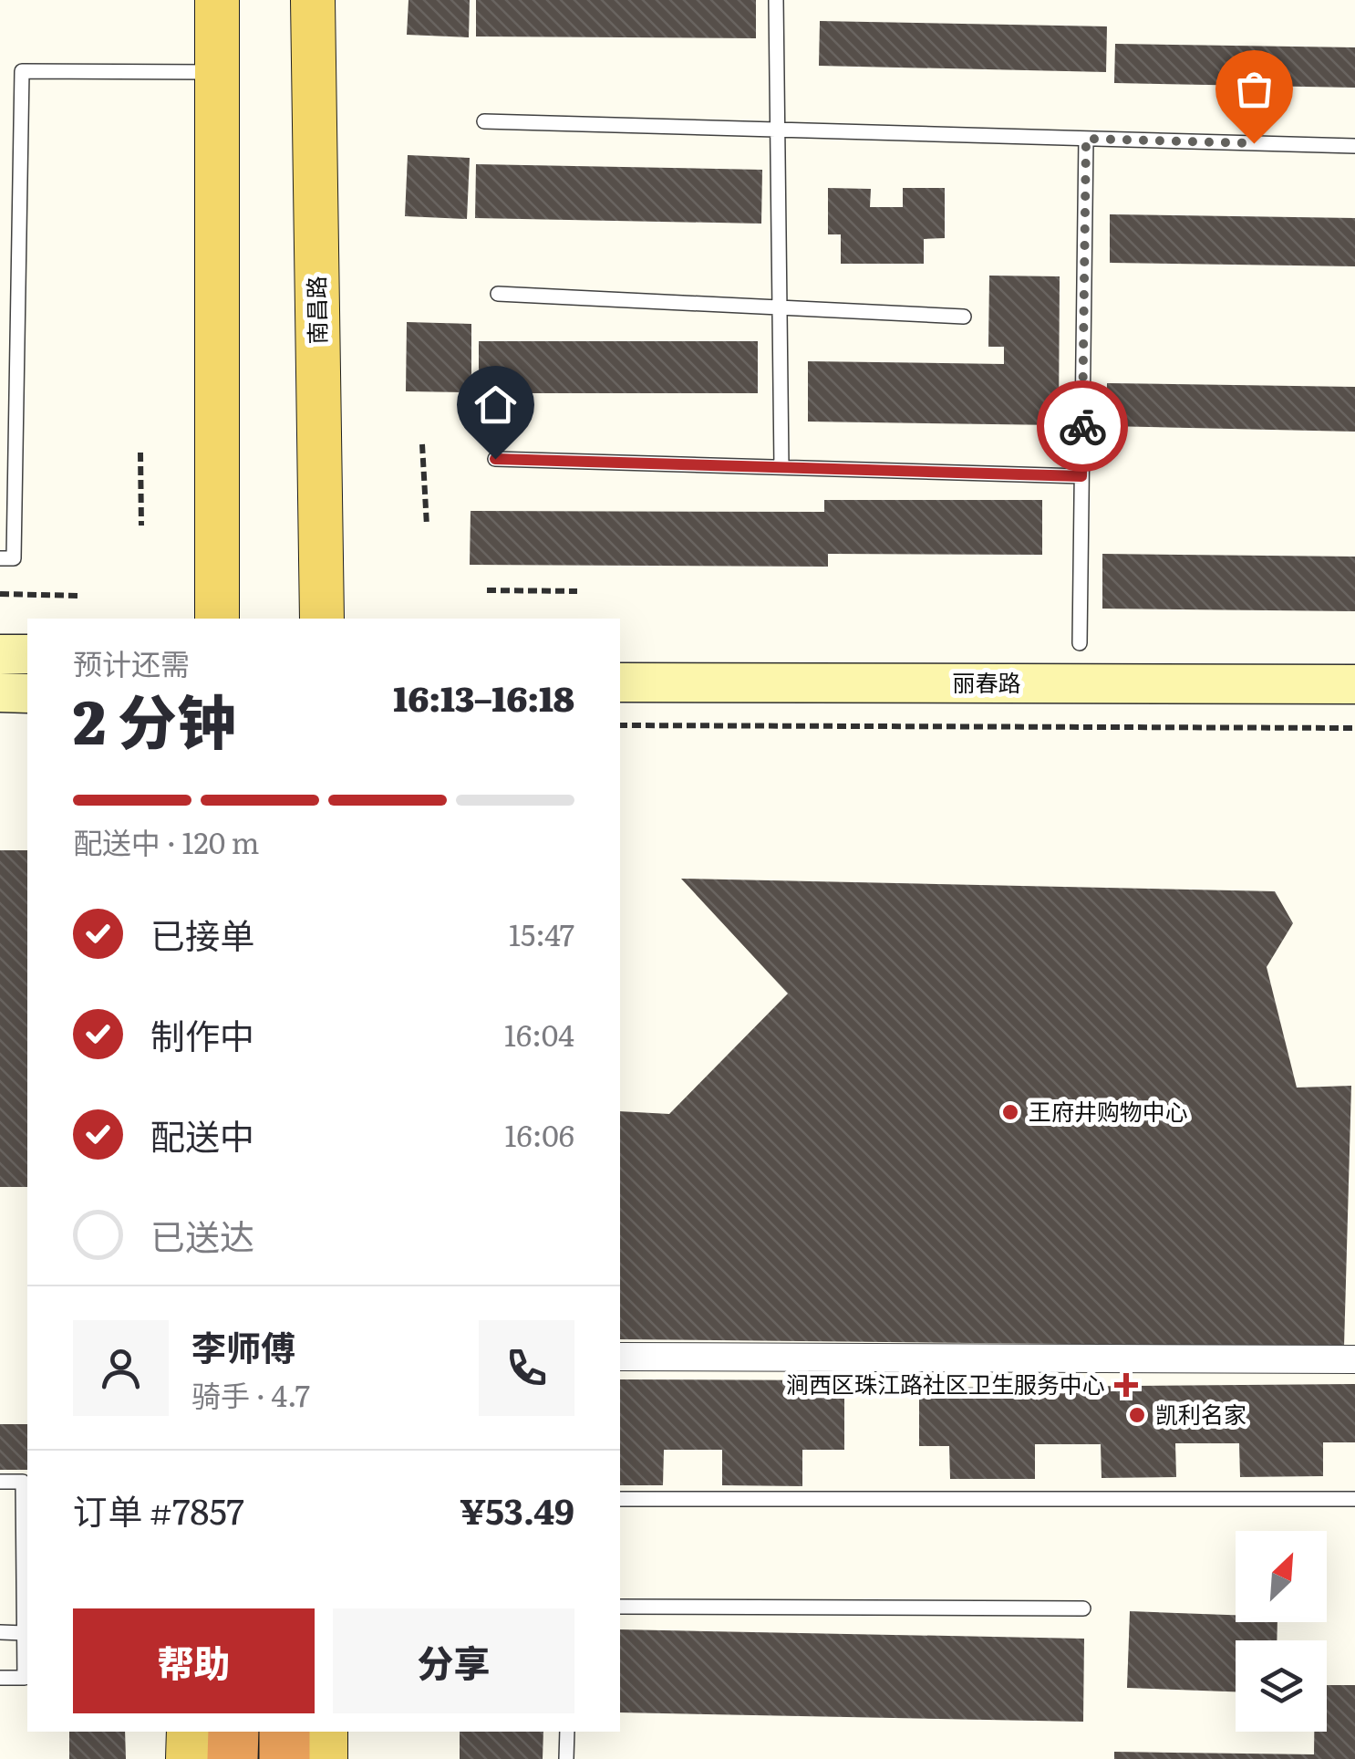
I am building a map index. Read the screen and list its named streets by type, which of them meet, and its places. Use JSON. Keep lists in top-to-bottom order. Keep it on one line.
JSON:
{"streets":{"main road":["南昌路"],"street":["丽春路"]},"places":{"other":["王府井购物中心","凯利名家"],"health":["涧西区珠江路社区卫生服务中心"]},"north":"top right","page":{"heading":["2 分钟","预计还需","16:13–16:18"],"panel":["李师傅","骑手 · 4.7","订单 #7857","¥53.49"],"bar":"配送中 · 120 m","list":[["已接单","15:47"],["制作中","16:04"],["配送中","16:06"],"已送达"],"buttons":["帮助","分享"]}}
